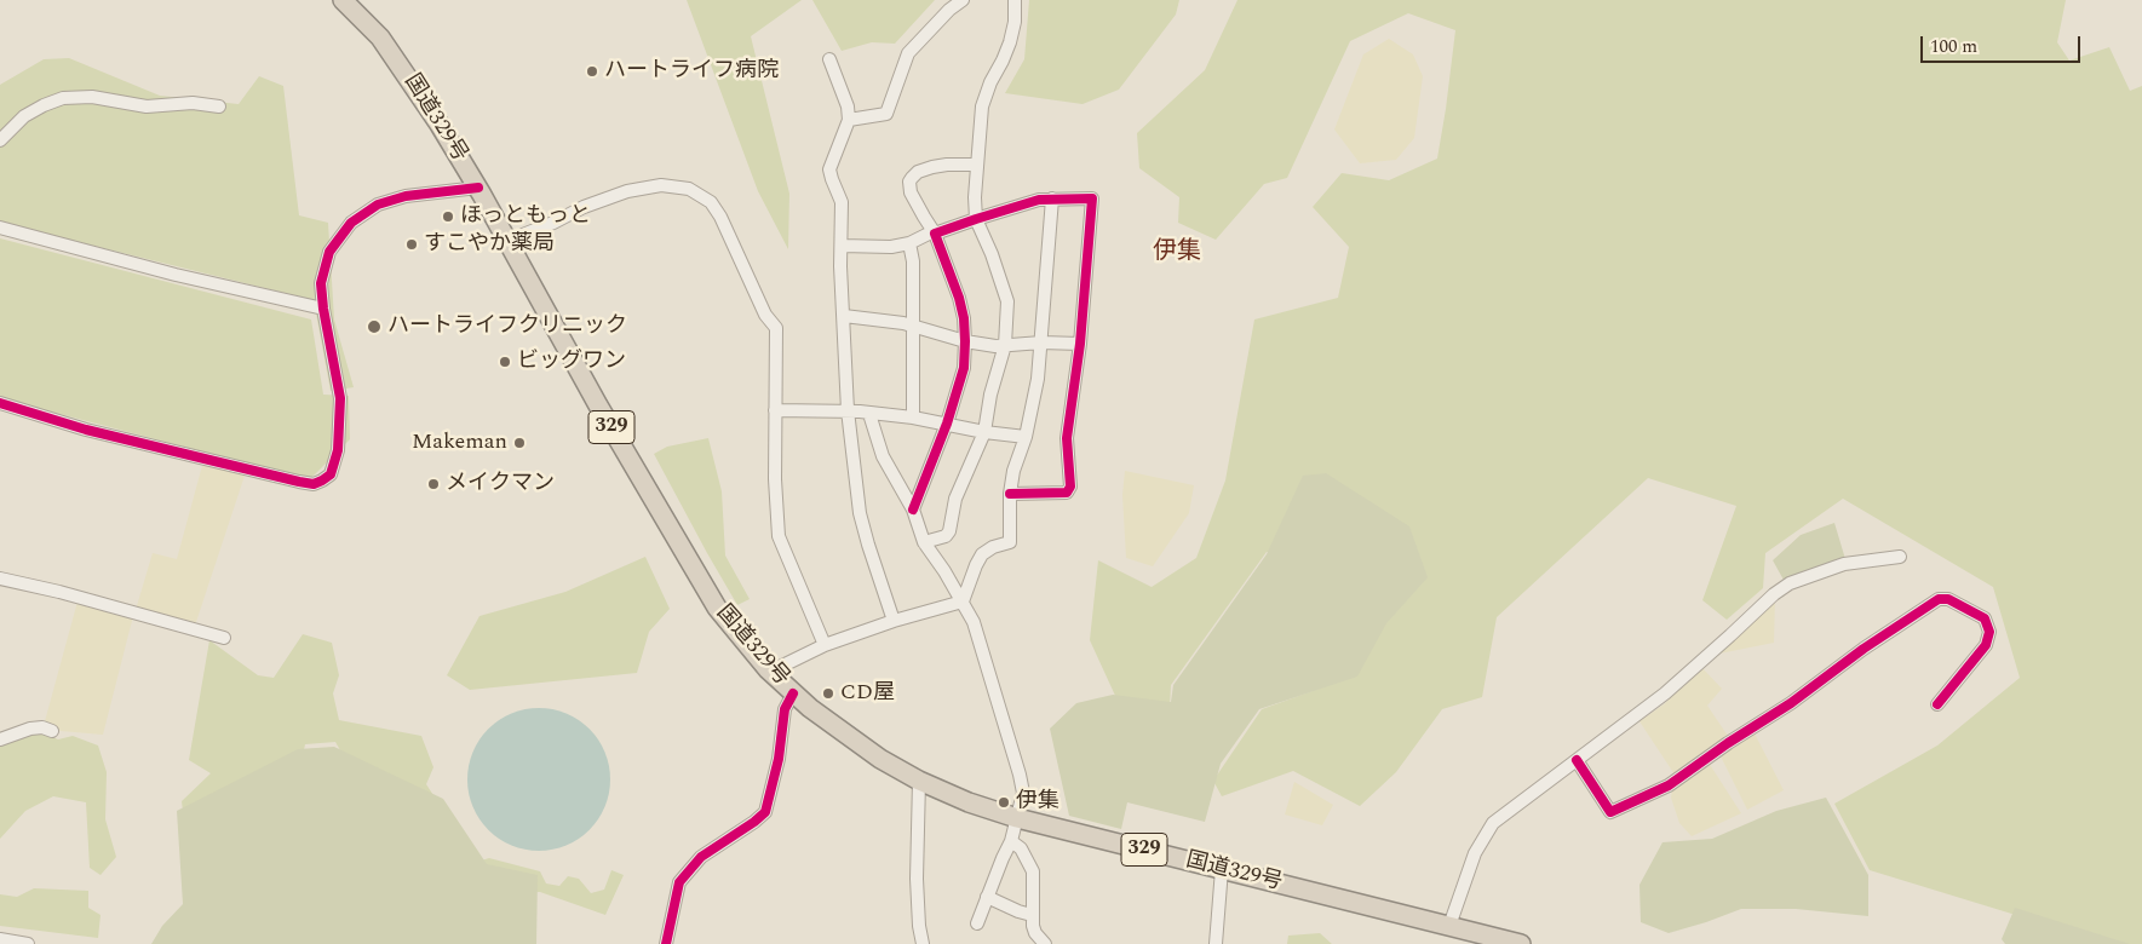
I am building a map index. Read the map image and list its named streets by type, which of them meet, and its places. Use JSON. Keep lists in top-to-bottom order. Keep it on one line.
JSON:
{"streets":{"highway":["国道329号","329"]},"districts":["伊集"],"places":["ハートライフ病院","ほっともっと","すこやか薬局","ハートライフクリニック","ビッグワン","Makeman","メイクマン","CD屋","伊集"],"scale_bar":"100 m"}
